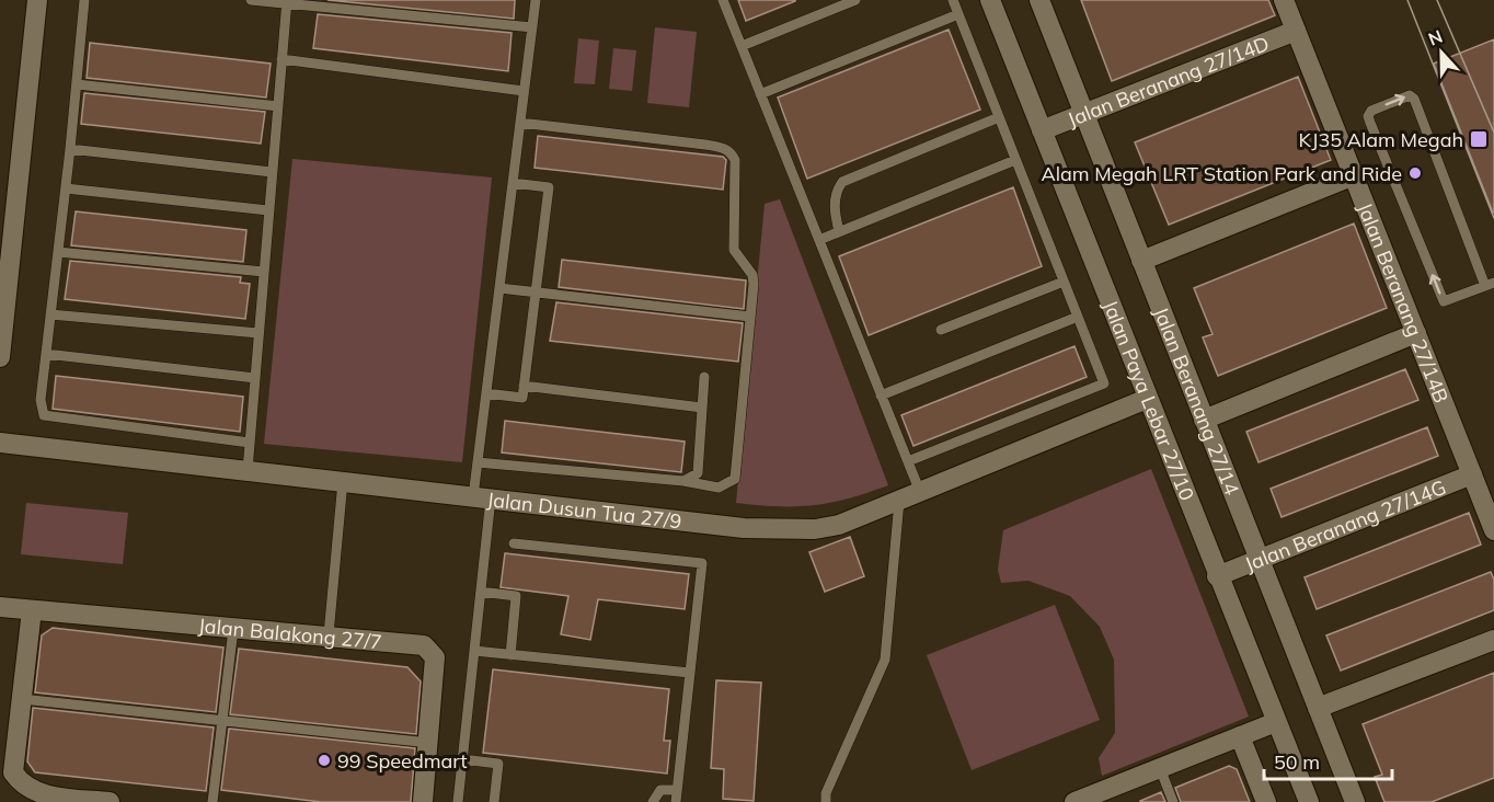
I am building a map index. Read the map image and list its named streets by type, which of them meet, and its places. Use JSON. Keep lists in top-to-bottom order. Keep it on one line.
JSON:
{"streets":{"street":["Jalan Beranang 27/14D","Jalan Beranang 27/14B","Jalan Paya Lebar 27/10","Jalan Beranang 27/14","Jalan Dusun Tua 27/9","Jalan Beranang 27/14G","Jalan Balakong 27/7"]},"crossings":[["Jalan Beranang 27/14D","Jalan Beranang 27/14B"],["Jalan Beranang 27/14D","Jalan Paya Lebar 27/10"],["Jalan Beranang 27/14D","Jalan Beranang 27/14"],["Jalan Beranang 27/14B","Jalan Beranang 27/14G"],["Jalan Paya Lebar 27/10","Jalan Dusun Tua 27/9"],["Jalan Paya Lebar 27/10","Jalan Beranang 27/14G"],["Jalan Beranang 27/14","Jalan Beranang 27/14G"]],"places":{"transit":["KJ35 Alam Megah"],"other":["Alam Megah LRT Station Park and Ride","99 Speedmart"]},"scale_bar":"50 m","north":"top"}
